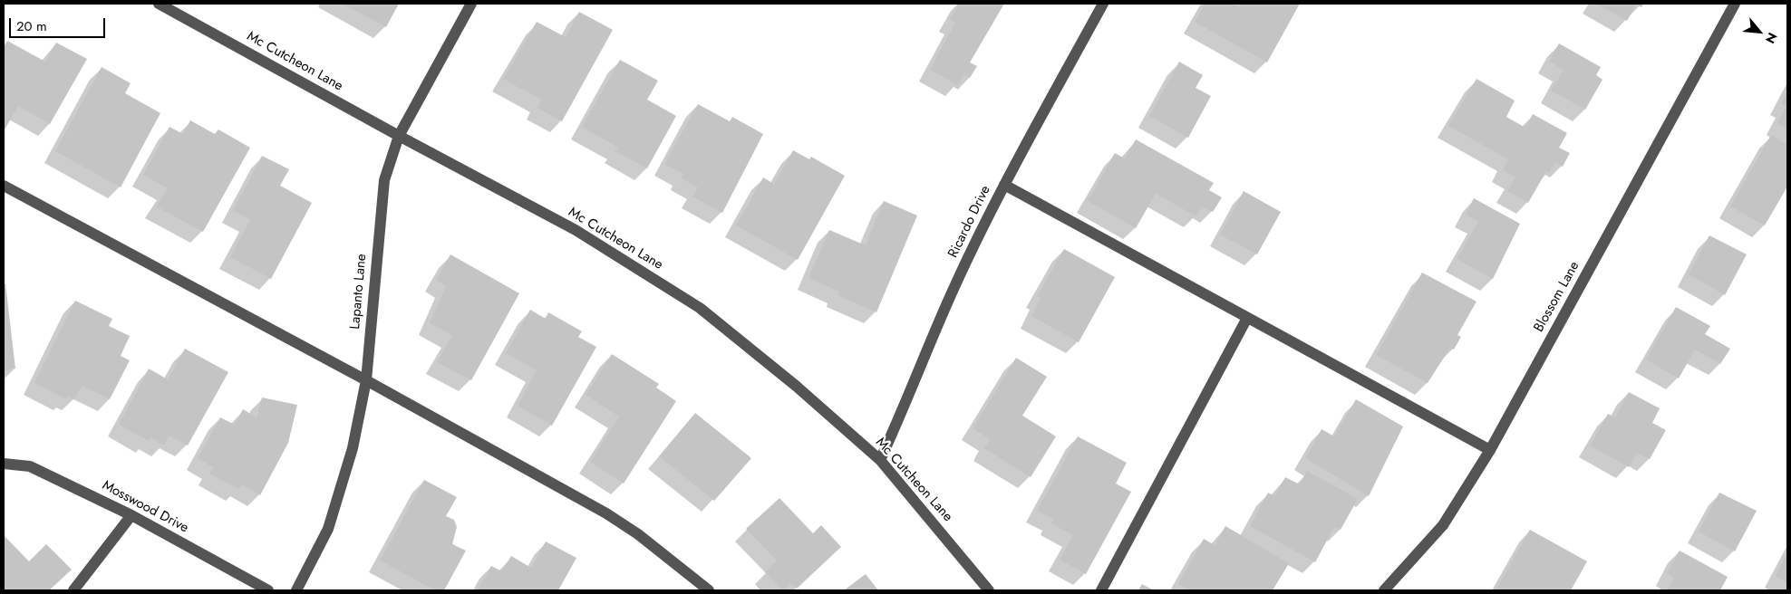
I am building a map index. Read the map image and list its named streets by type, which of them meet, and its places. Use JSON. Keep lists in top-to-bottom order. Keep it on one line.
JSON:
{"streets":{"street":["Mc Cutcheon Lane","Ricardo Drive","Lapanto Lane","Blossom Lane","Mosswood Drive"]},"crossings":[["Mc Cutcheon Lane","Ricardo Drive"],["Mc Cutcheon Lane","Lapanto Lane"]],"scale_bar":"20 m","north":"bottom right"}
